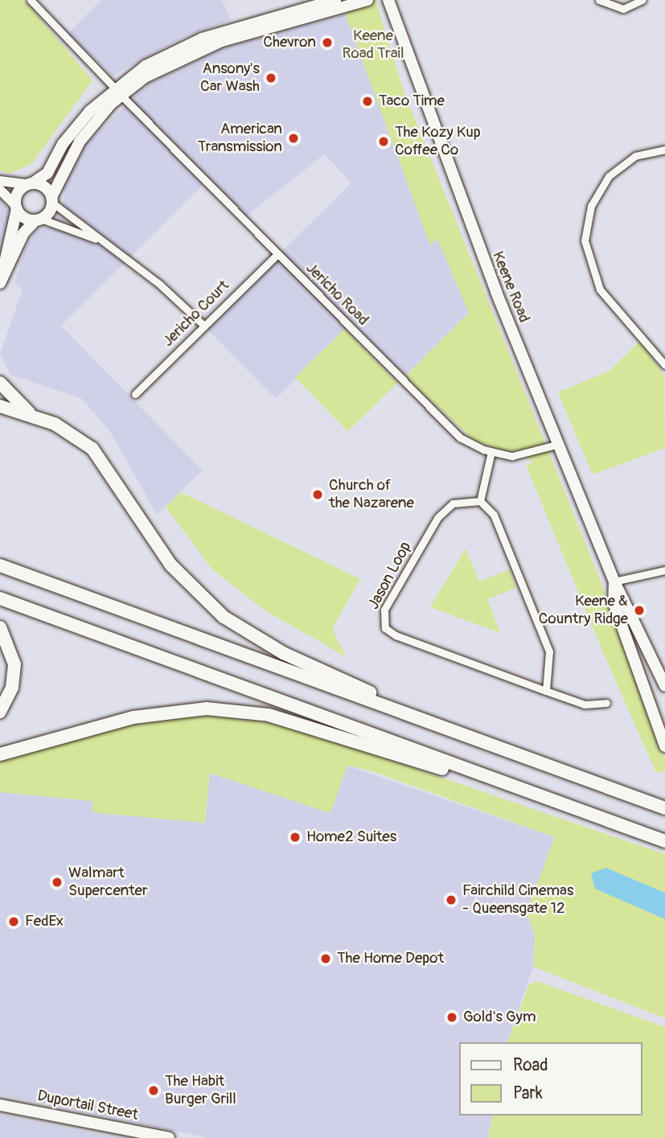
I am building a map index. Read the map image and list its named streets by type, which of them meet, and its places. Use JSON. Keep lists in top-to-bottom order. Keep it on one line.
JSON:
{"streets":{"main road":["Keene Road","Duportail Street"],"street":["Jericho Road","Jericho Court","Jason Loop"]},"crossings":[["Keene Road","Jericho Road"],["Jericho Road","Jericho Court"]],"parks":["Keene Road Trail"],"places":["Chevron","Ansony's Car Wash","Taco Time","American Transmission","The Kozy Kup Coffee Co","Church of the Nazarene","Keene & Country Ridge","Home2 Suites","Walmart Supercenter","Fairchild Cinemas - Queensgate 12","FedEx","The Home Depot","Gold's Gym","The Habit Burger Grill"],"legend":["Road","Park"]}
